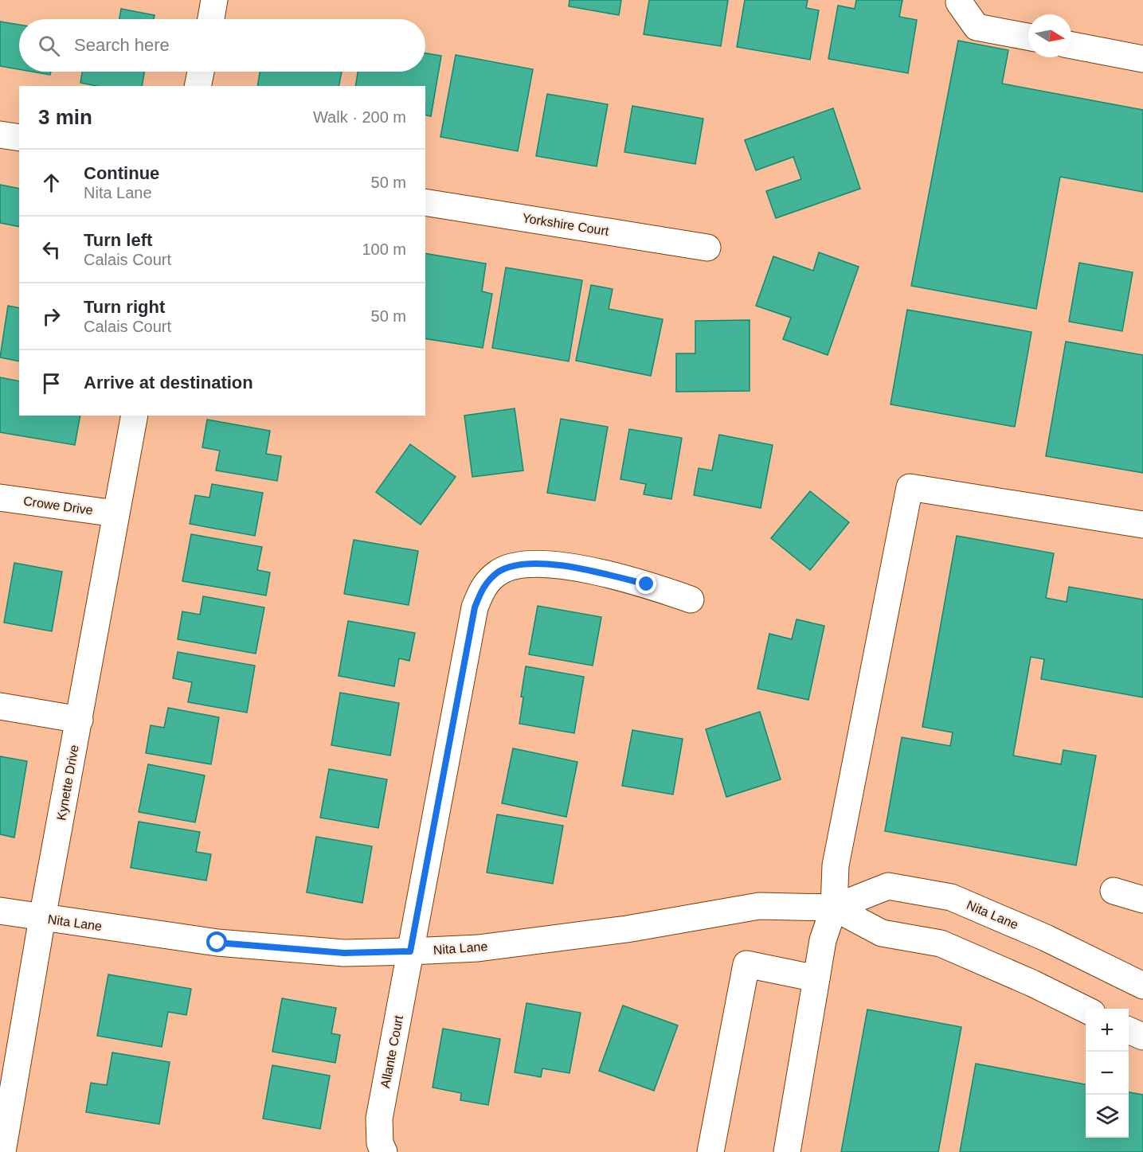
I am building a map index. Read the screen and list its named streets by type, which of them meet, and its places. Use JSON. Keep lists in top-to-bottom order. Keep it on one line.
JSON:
{"streets":{"street":["Yorkshire Court","Crowe Drive","Kynette Drive","Nita Lane","Allante Court"]},"crossings":[["Crowe Drive","Kynette Drive"],["Kynette Drive","Nita Lane"],["Nita Lane","Allante Court"]],"north":"right","page":{"search":"Search here","heading":["3 min","Walk · 200 m"],"list":[["Continue","Nita Lane","50 m"],["Turn left","Calais Court","100 m"],["Turn right","Calais Court","50 m"],"Arrive at destination"],"map_buttons":["+","−"]}}
